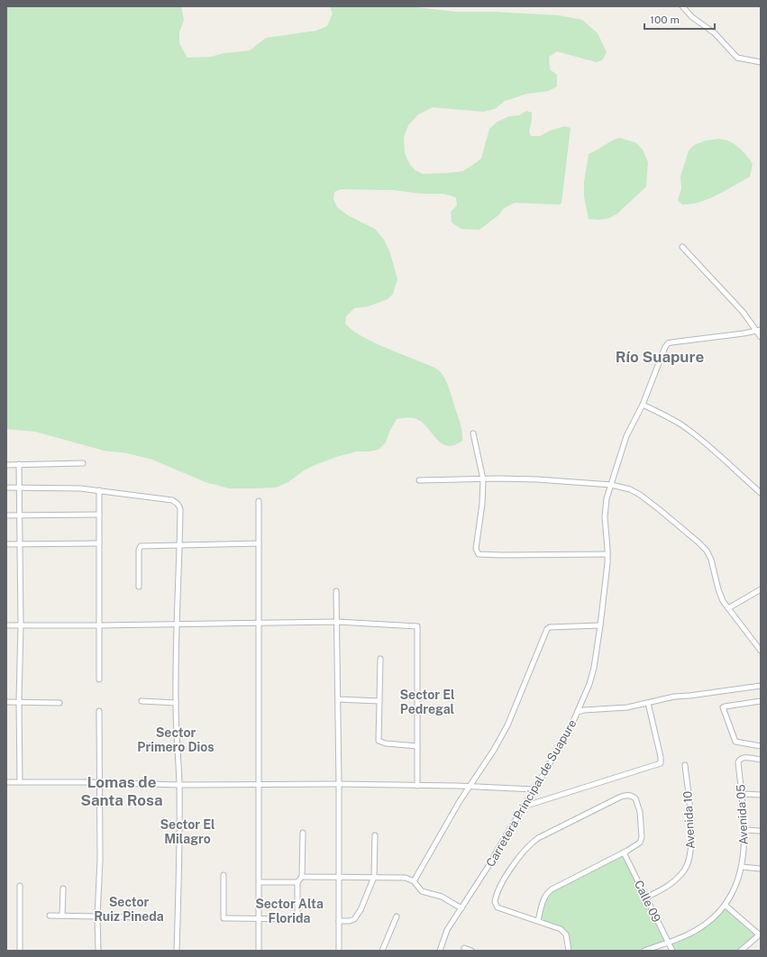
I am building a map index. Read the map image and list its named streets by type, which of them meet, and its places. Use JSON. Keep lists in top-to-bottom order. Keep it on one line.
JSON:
{"streets":{"street":["Carretera Principal de Suapure","Avenida 05","Avenida 10","Calle 09"]},"crossings":[["Avenida 05","Calle 09"],["Avenida 10","Calle 09"]],"districts":["Río Suapure","Sector El Pedregal","Sector Primero Dios","Lomas de Santa Rosa","Sector El Milagro","Sector Ruiz Pineda","Sector Alta Florida"],"scale_bar":"100 m"}
